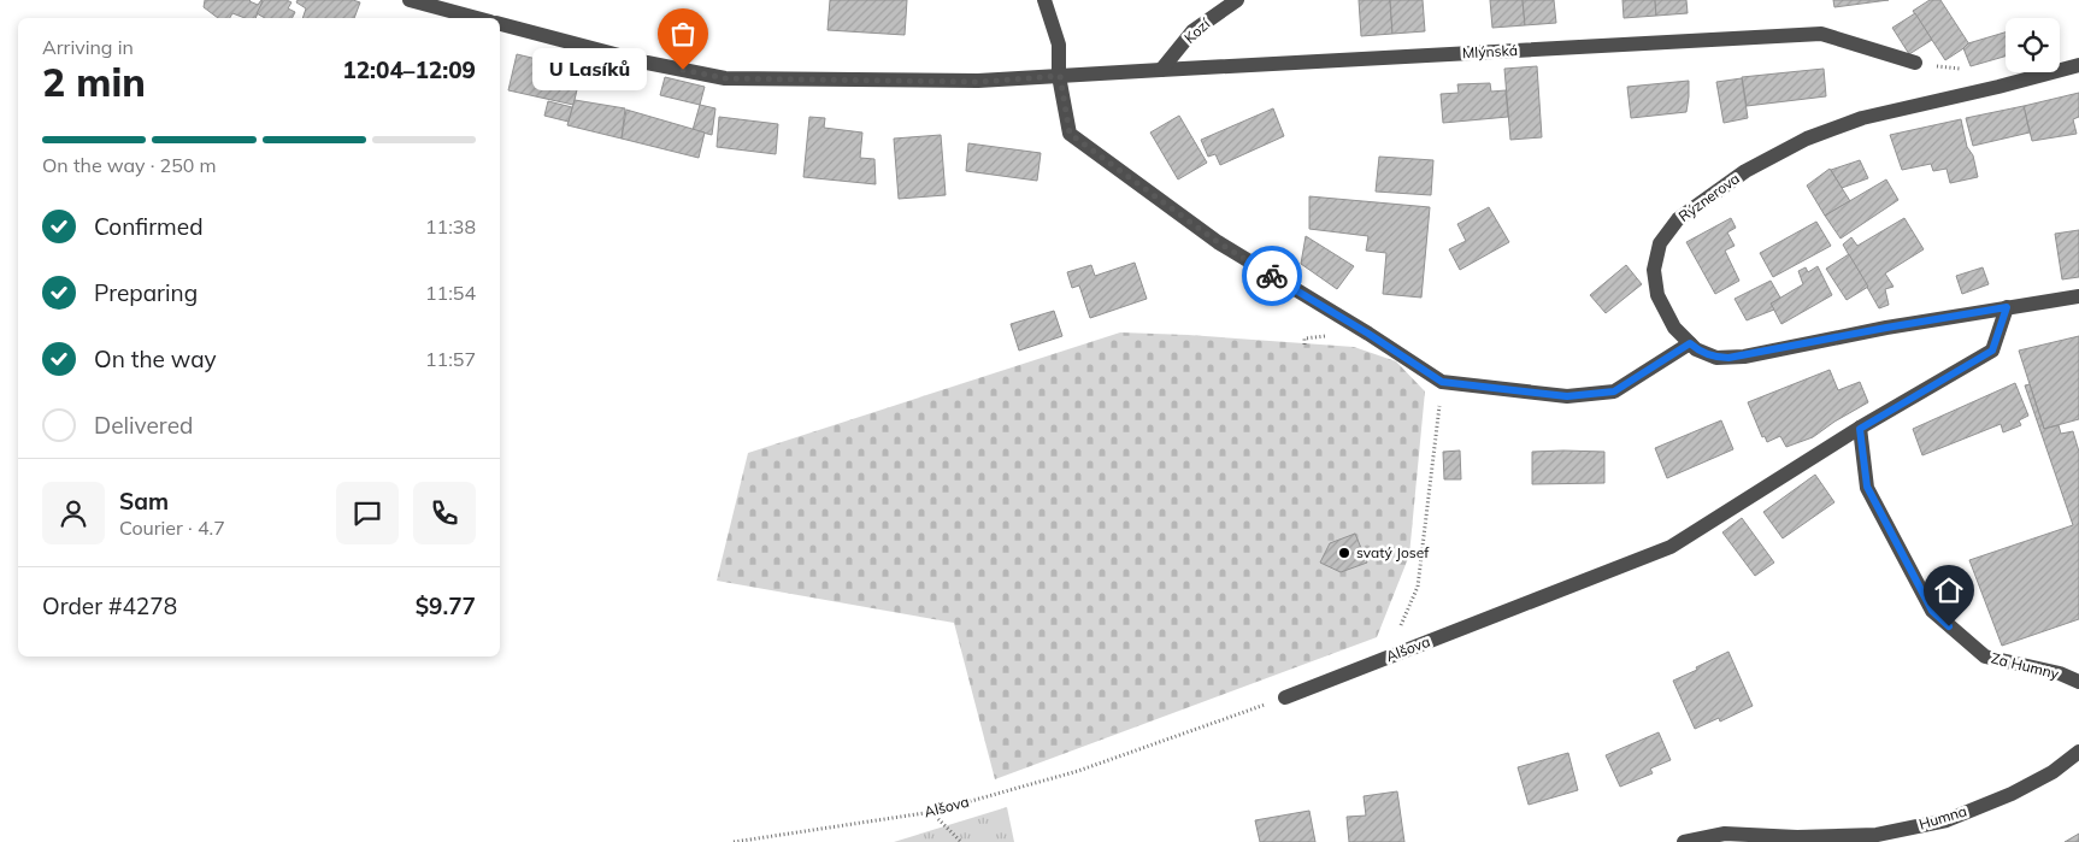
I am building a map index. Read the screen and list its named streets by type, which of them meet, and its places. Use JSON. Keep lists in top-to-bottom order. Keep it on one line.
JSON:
{"streets":{"street":["Kozí","Mlýnská","Rýznerova","Alšova","Za Humny","Humna"]},"crossings":[["Kozí","Mlýnská"],["Rýznerova","Alšova"],["Alšova","Za Humny"]],"places":["U Lasíků","svatý Josef"],"page":{"heading":["2 min","Arriving in","12:04–12:09"],"panel":["Sam","Courier · 4.7","Order #4278","$9.77"],"bubble":"U Lasíků","bar":"On the way · 250 m","list":[["Confirmed","11:38"],["Preparing","11:54"],["On the way","11:57"],"Delivered"]}}
